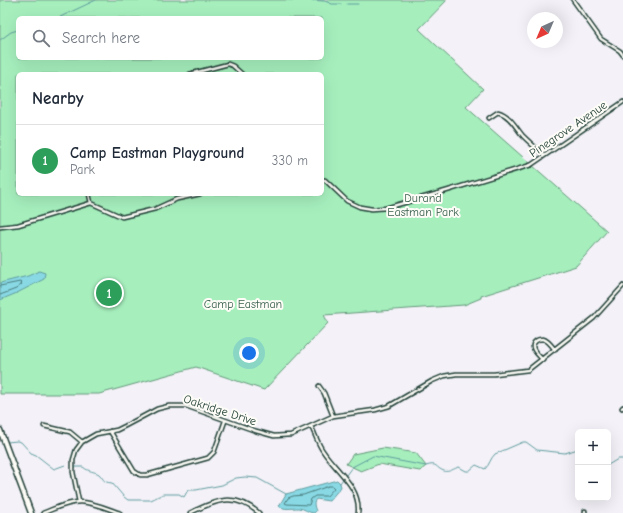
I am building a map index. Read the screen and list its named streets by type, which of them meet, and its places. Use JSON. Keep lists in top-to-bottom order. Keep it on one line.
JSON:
{"streets":{"street":["Pinegrove Avenue","Oakridge Drive"]},"parks":["Durand Eastman Park","Camp Eastman"],"north":"bottom left","page":{"search":"Search here","heading":"Nearby","list":[{"mark":"1","name":"Camp Eastman Playground","note":"Park","value":"330 m"}],"pins":"1","map_buttons":["+","−"]}}
